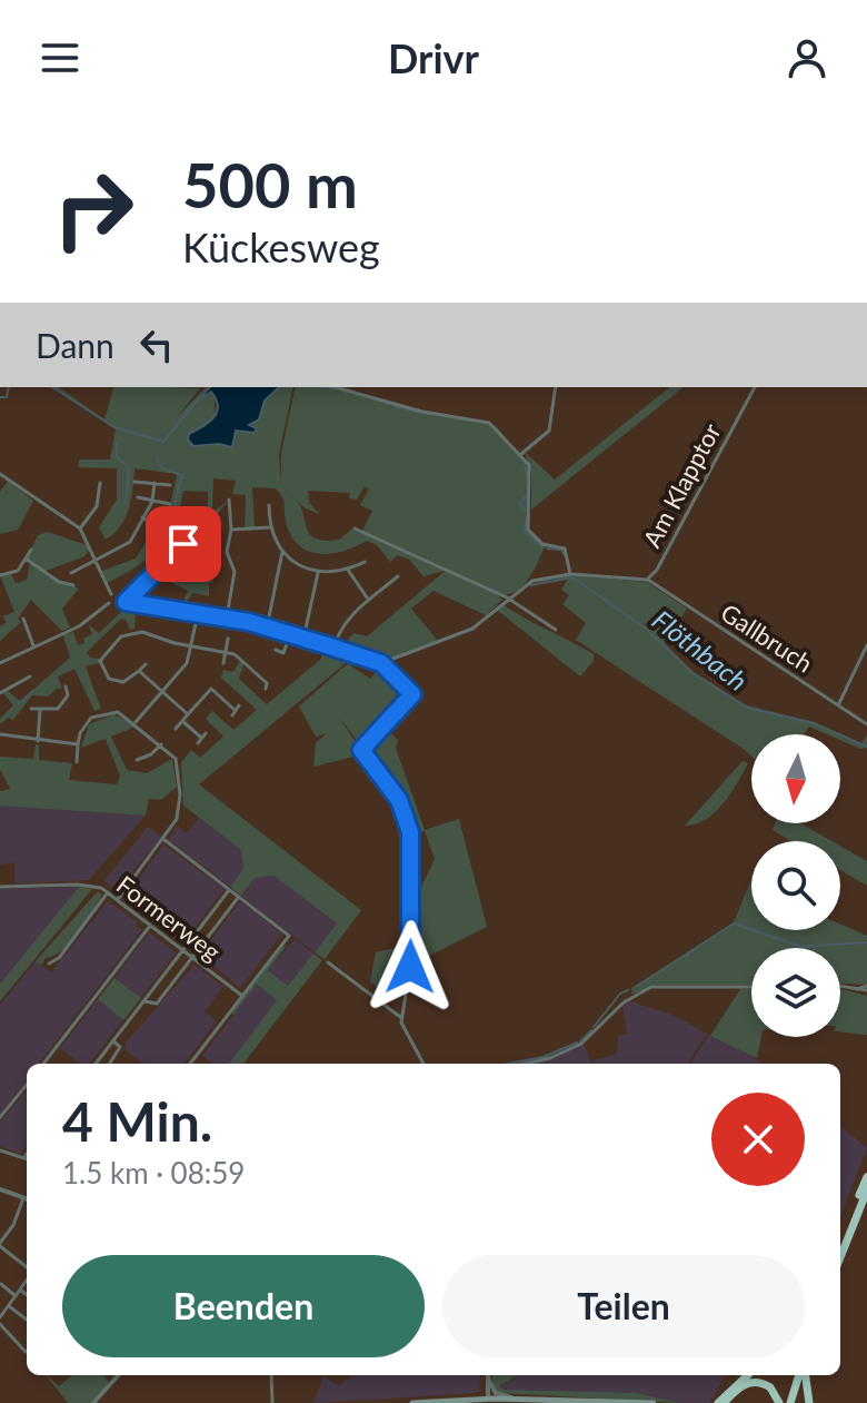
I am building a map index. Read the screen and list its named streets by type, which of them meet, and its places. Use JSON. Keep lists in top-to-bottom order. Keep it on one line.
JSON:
{"streets":{"street":["Am Klapptor","Gallbruch","Formerweg"]},"crossings":[["Am Klapptor","Gallbruch"]],"water":["Flöthbach"],"north":"bottom","page":{"header":"Drivr","turn":["500 m","Kückesweg"],"then":"Dann","heading":["4 Min.","1.5 km · 08:59"],"buttons":["Beenden","Teilen"]}}
